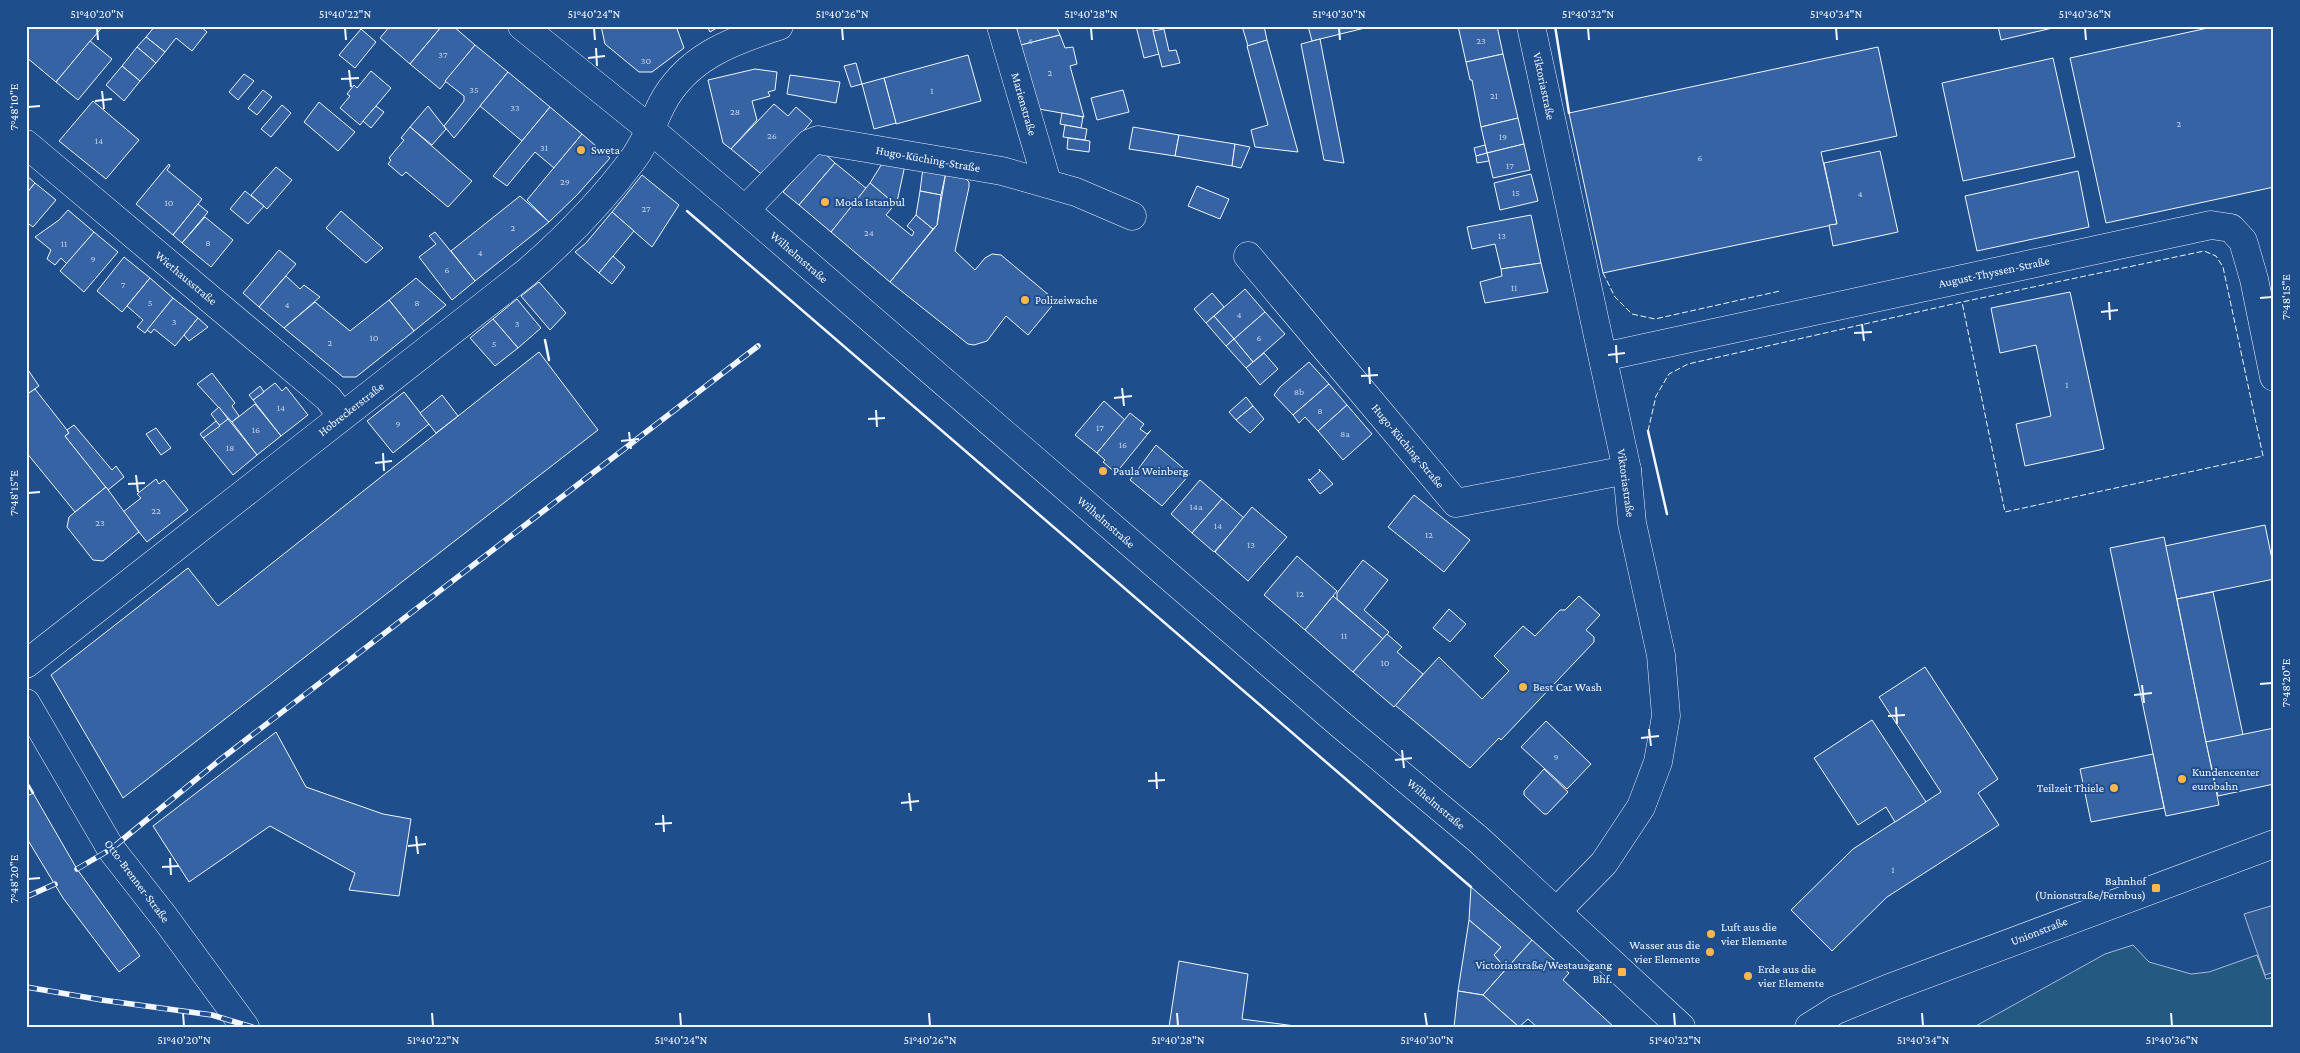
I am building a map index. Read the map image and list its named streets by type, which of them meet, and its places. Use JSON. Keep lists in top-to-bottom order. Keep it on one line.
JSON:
{"streets":{"street":["Viktoriastraße","Marienstraße","Hugo-Küching-Straße","Wilhelmstraße","August-Thyssen-Straße","Wiethausstraße","Hobreckerstraße","Otto-Brenner-Straße","Unionstraße"]},"crossings":[["Viktoriastraße","Hugo-Küching-Straße"],["Viktoriastraße","Wilhelmstraße"],["Viktoriastraße","August-Thyssen-Straße"],["Marienstraße","Hugo-Küching-Straße"],["Hugo-Küching-Straße","Wilhelmstraße"],["Wilhelmstraße","Hobreckerstraße"],["Wiethausstraße","Hobreckerstraße"]],"places":{"other":["Sweta","Moda Istanbul","Polizeiwache","Paula Weinberg","Best Car Wash","Kundencenter eurobahn","Teilzeit Thiele","Luft aus die vier Elemente","Wasser aus die vier Elemente","Erde aus die vier Elemente"],"transit":["Bahnhof (Unionstraße/Fernbus)","Victoriastraße/Westausgang Bhf."]},"house_numbers":["4","23","37","30","2","35","1","21","33","28","2","26","19","14","31","6","17","29","15","4","10","27","2","24","13","8","11","4","9","6","7","11","5","8","4","4","3","3","10","6","2","5","1","8b","14","8","9","17","16","8a","16","18","14a","22","23","14","12","13","12","11","10","9","1"],"coordinates":["51°40'20\"N","51°40'22\"N","51°40'24\"N","51°40'26\"N","51°40'28\"N","51°40'30\"N","51°40'32\"N","51°40'34\"N","51°40'36\"N","7°48'10\"E","7°48'15\"E","7°48'20\"E"]}
